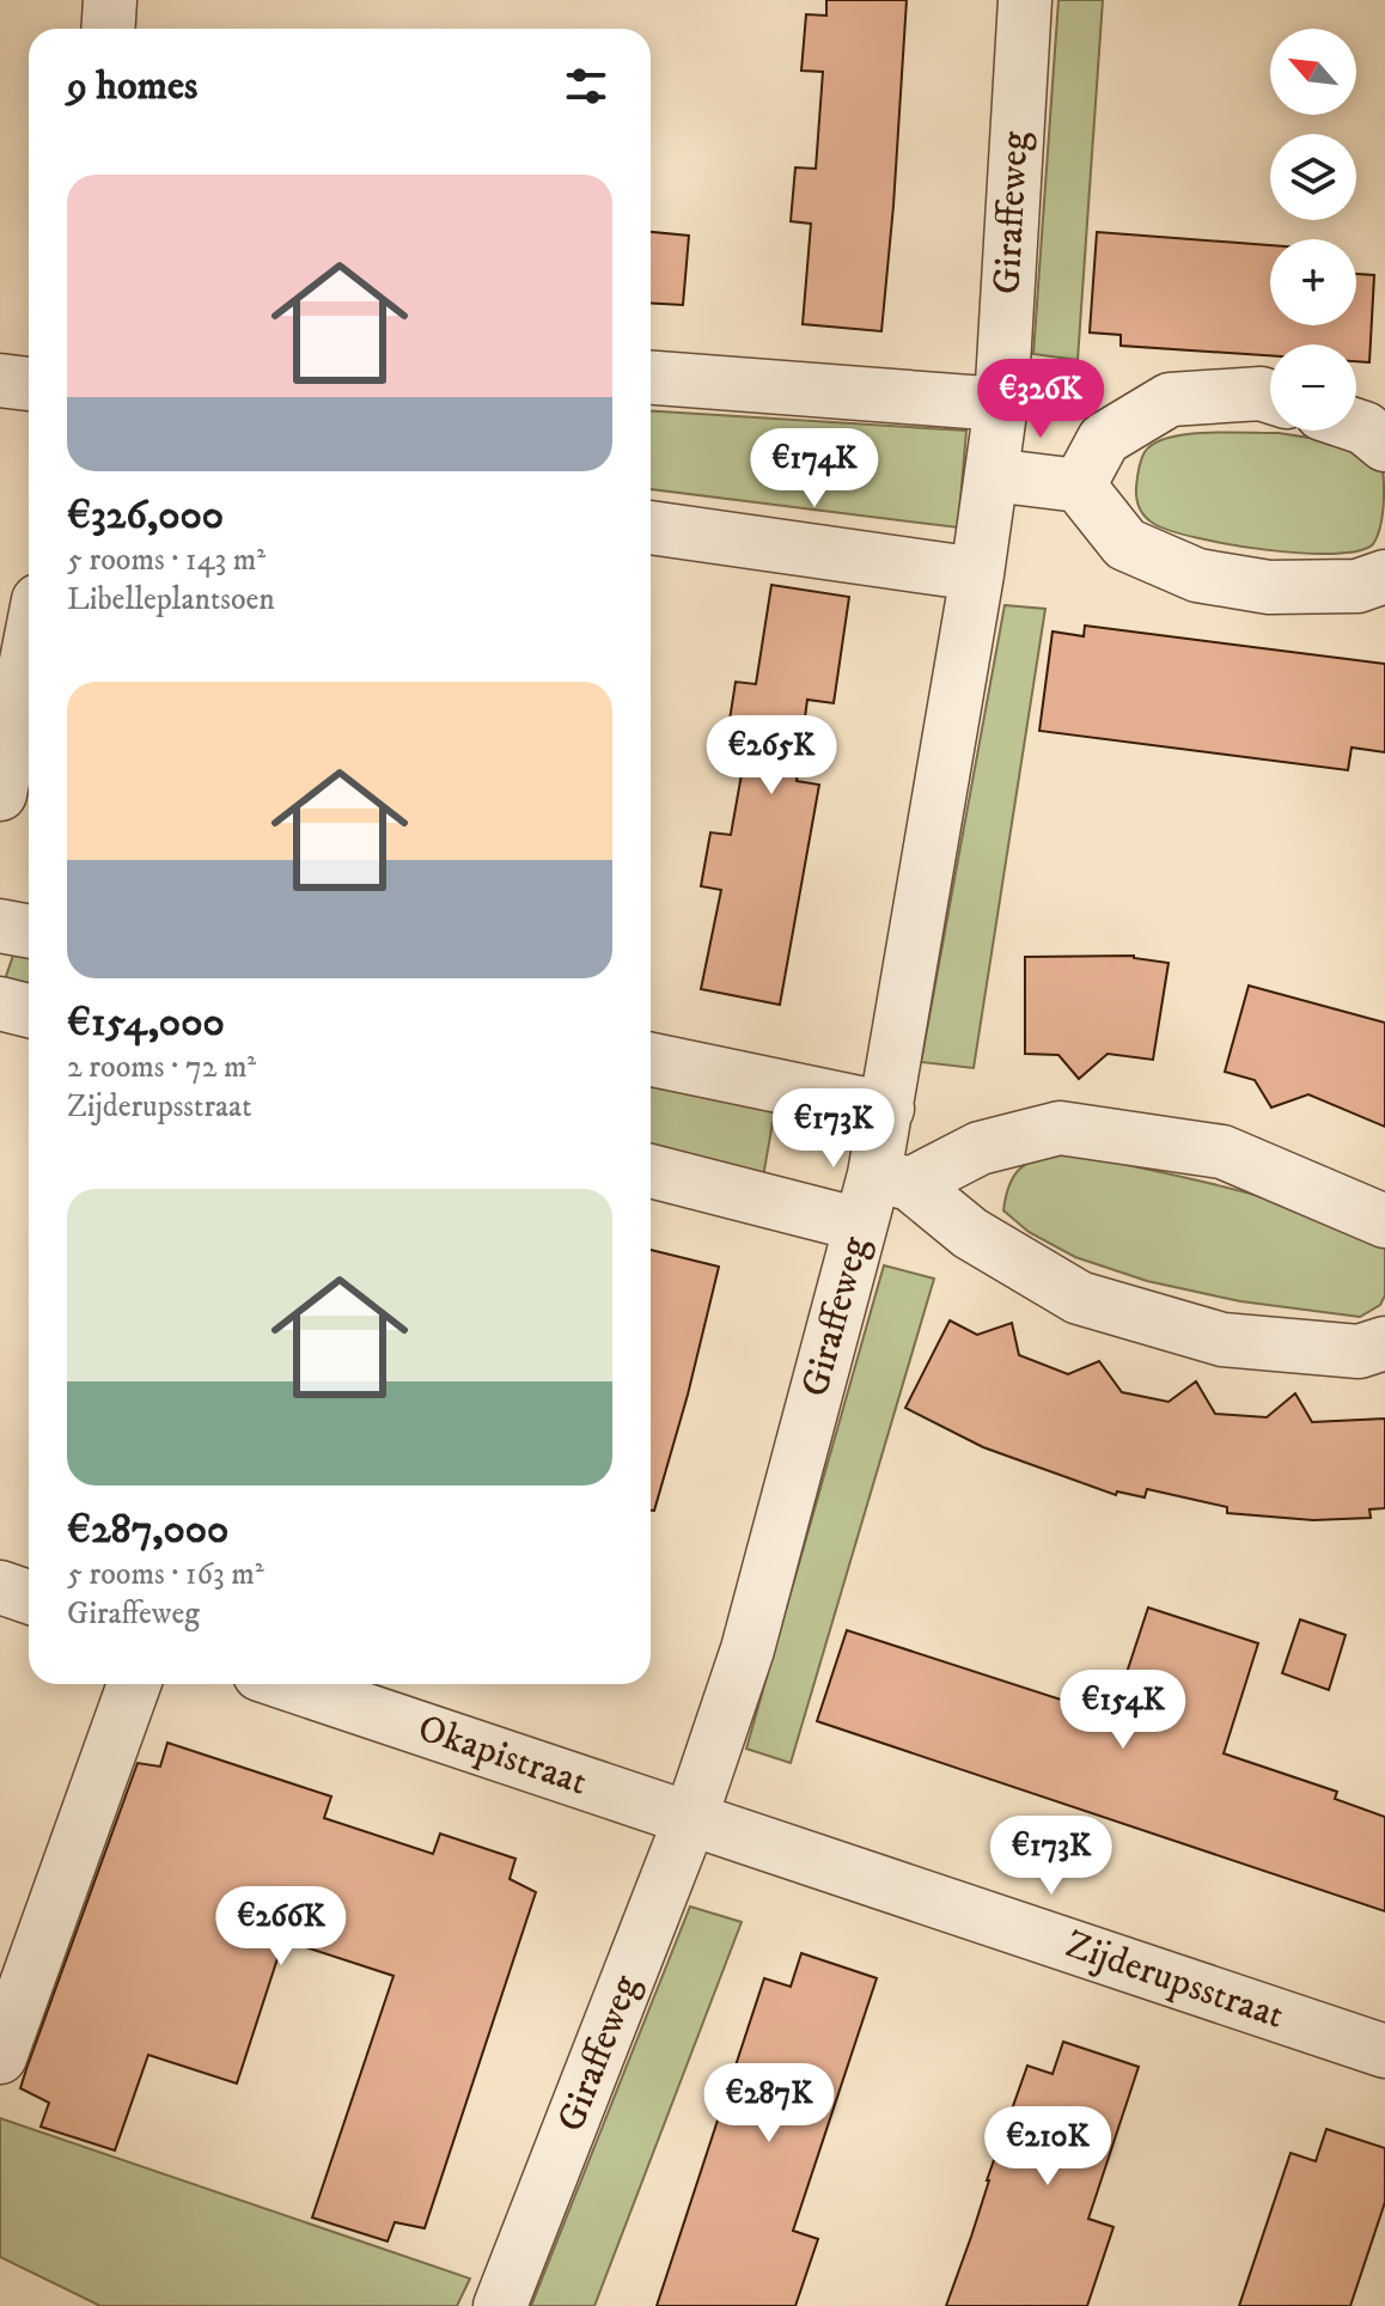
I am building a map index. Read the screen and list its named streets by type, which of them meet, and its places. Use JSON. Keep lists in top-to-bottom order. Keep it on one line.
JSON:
{"streets":{"street":["Giraffeweg","Okapistraat","Zijderupsstraat"]},"crossings":[["Giraffeweg","Okapistraat"],["Giraffeweg","Zijderupsstraat"],["Okapistraat","Zijderupsstraat"]],"north":"top left","page":{"map_buttons":["+","−"],"heading":"9 homes","list":[{"name":"€326,000","note":"5 rooms · 143 m² · Libelleplantsoen"},{"name":"€154,000","note":"2 rooms · 72 m² · Zijderupsstraat"},{"name":"€287,000","note":"5 rooms · 163 m² · Giraffeweg"}],"price":["€326K","€174K","€265K","€173K","€154K","€173K","€266K","€287K","€210K"]}}
